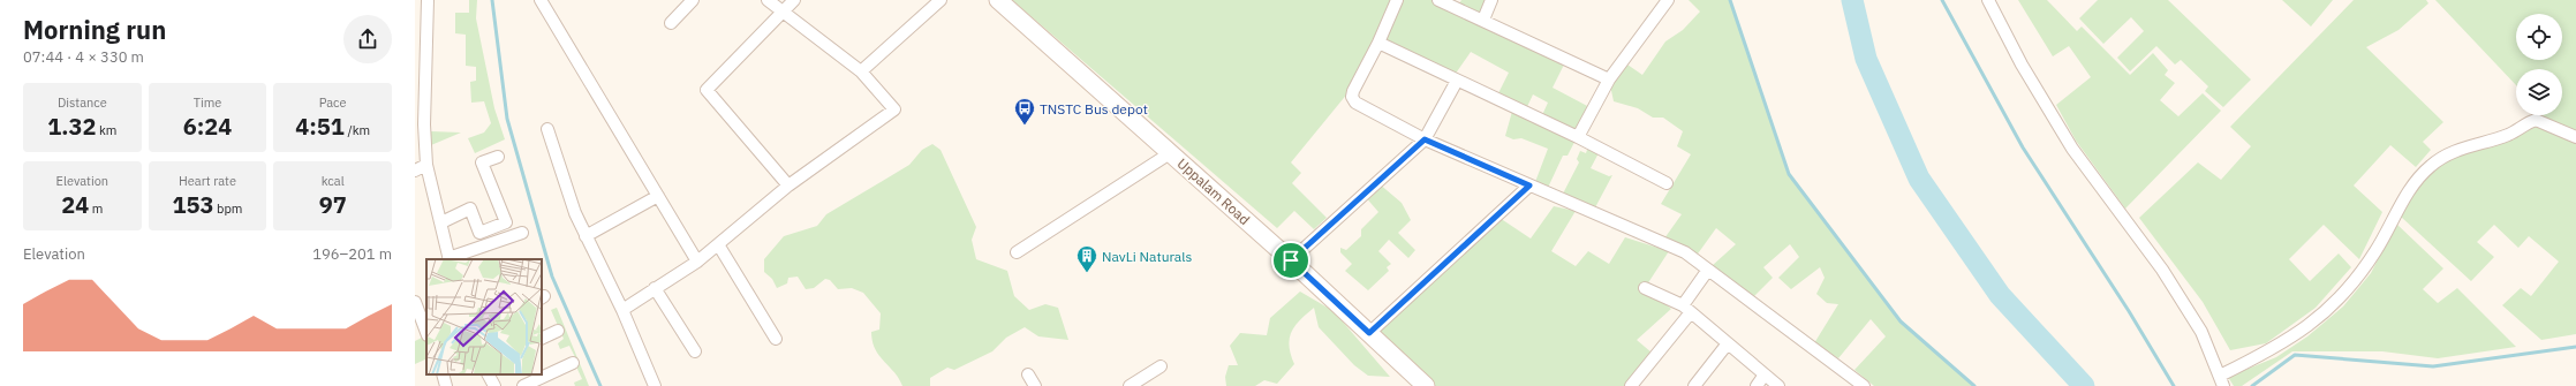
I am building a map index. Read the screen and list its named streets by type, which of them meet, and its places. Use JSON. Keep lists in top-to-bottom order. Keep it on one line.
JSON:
{"streets":{"main road":["Uppalam Road"]},"places":{"bus stop":["TNSTC Bus depot"],"building":["NavLi Naturals"]},"page":{"heading":["Morning run","07:44 · 4 × 330 m"],"stats":[["Distance","1.32 km"],["Time","6:24"],["Pace","4:51 /km"],["Elevation","24 m"],["Heart rate","153 bpm"],["kcal","97"]],"chart":["Elevation","196–201 m"]}}
